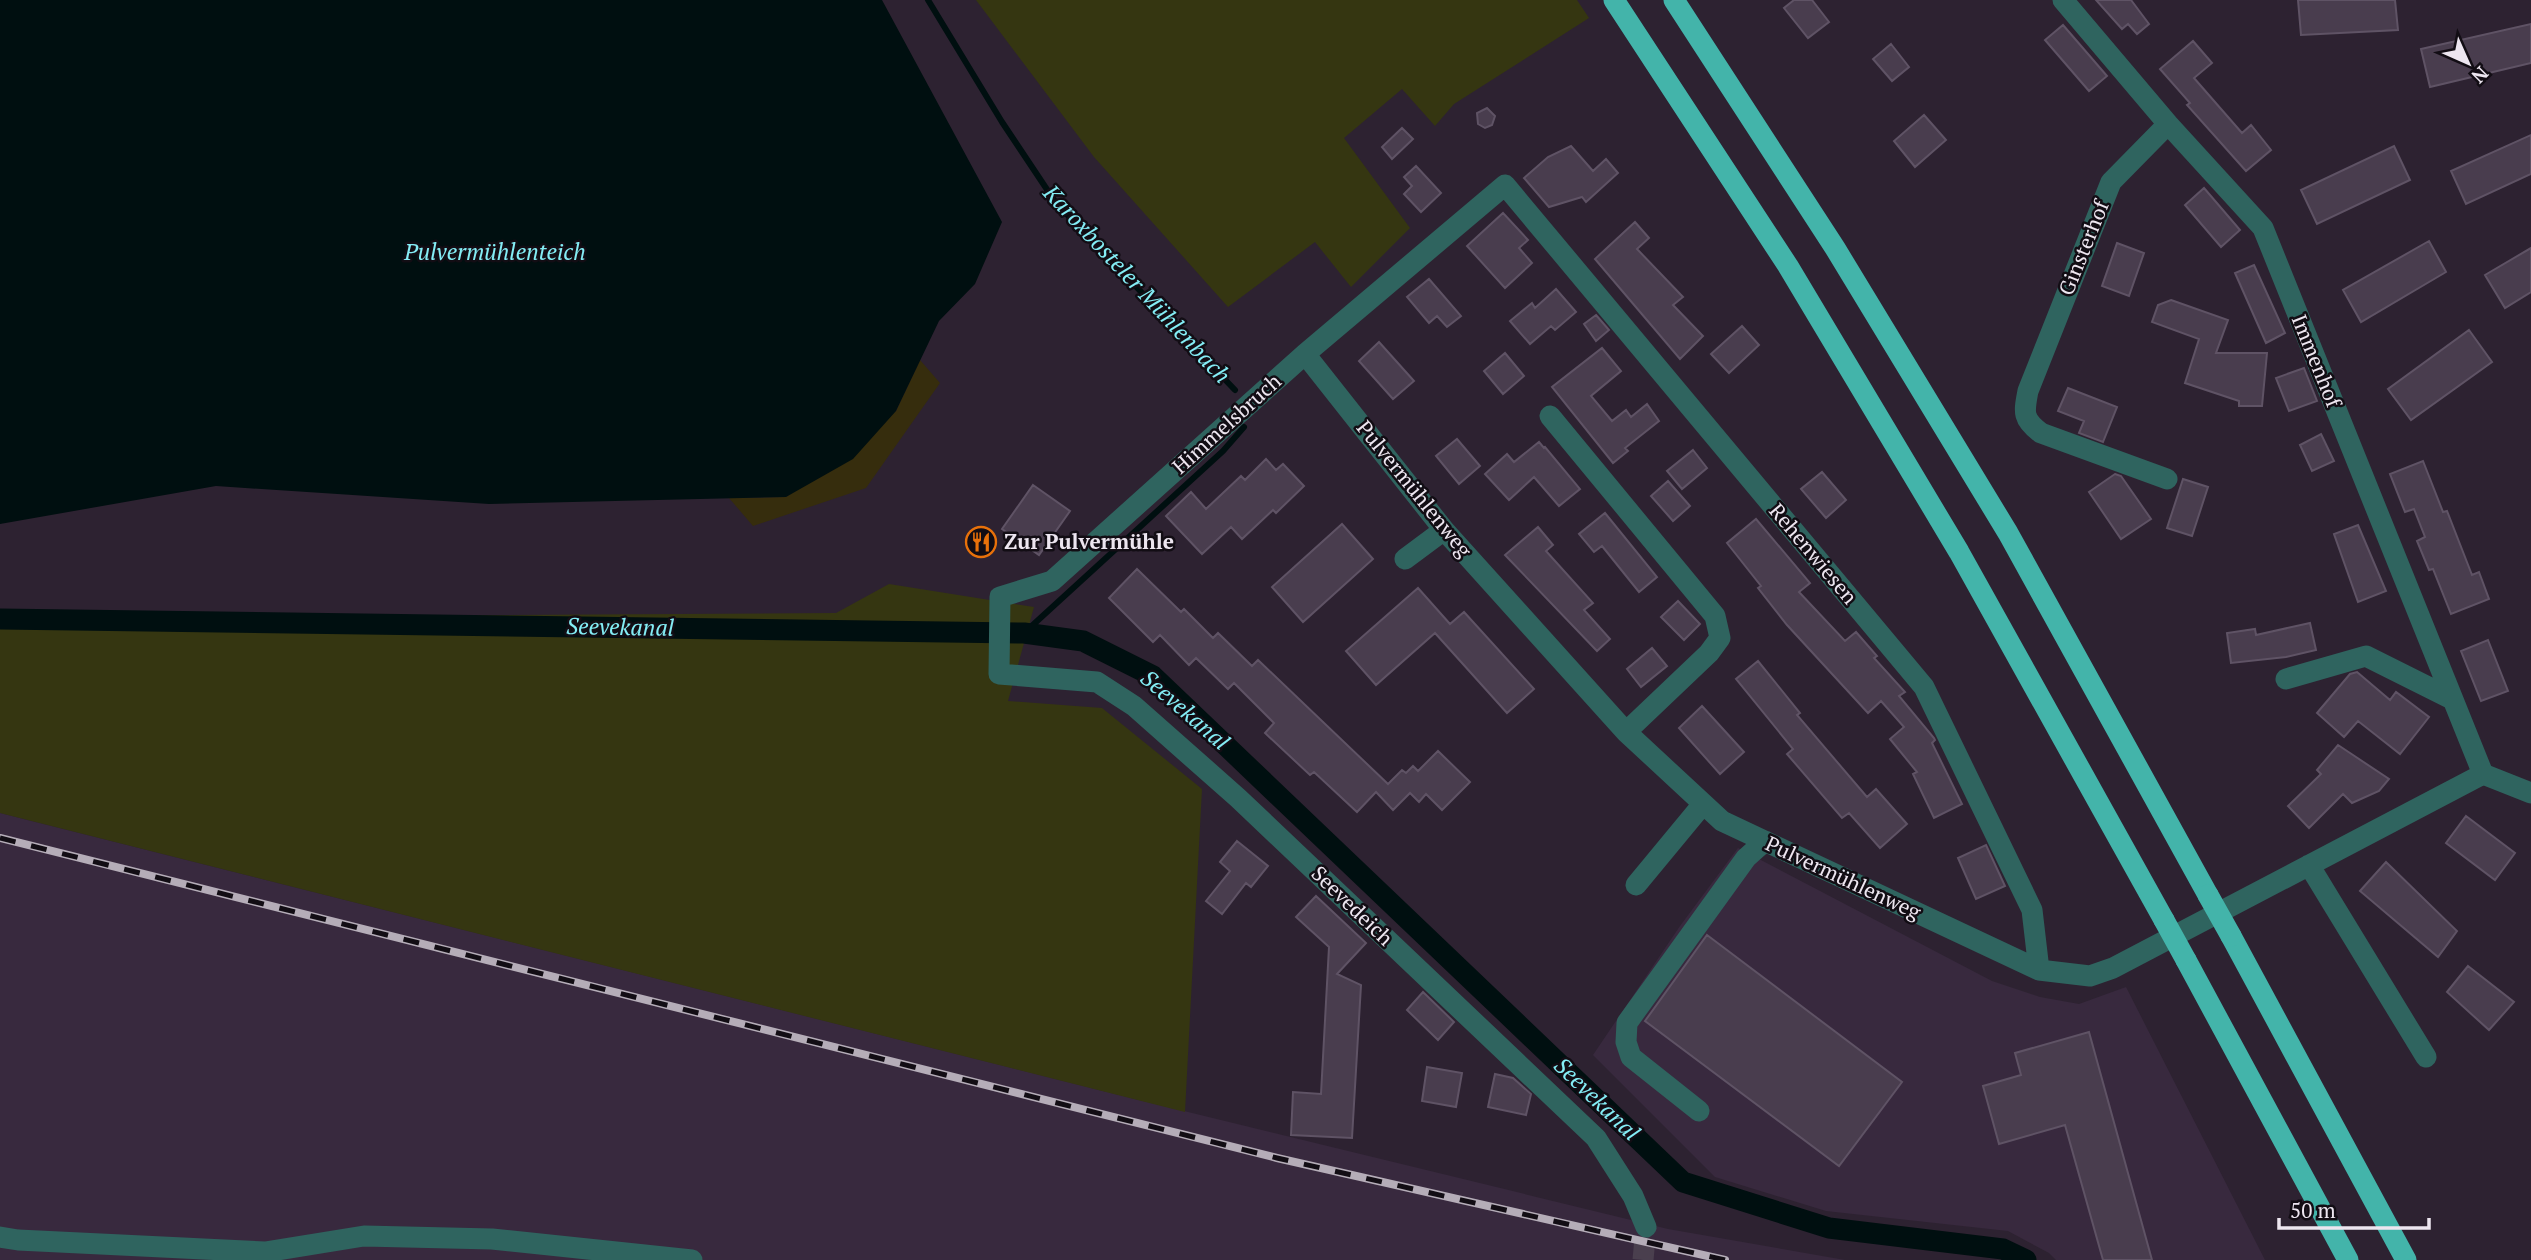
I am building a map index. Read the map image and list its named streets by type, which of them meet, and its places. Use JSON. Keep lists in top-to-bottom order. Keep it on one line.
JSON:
{"streets":{"street":["Ginsterhof","Immenhof","Himmelsbruch","Pulvermühlenweg","Rehenwiesen","Seevedeich"]},"crossings":[["Ginsterhof","Immenhof"],["Immenhof","Pulvermühlenweg"],["Himmelsbruch","Pulvermühlenweg"],["Himmelsbruch","Rehenwiesen"],["Himmelsbruch","Seevedeich"],["Pulvermühlenweg","Rehenwiesen"]],"water":["Pulvermühlenteich","Karoxbosteler Mühlenbach","Seevekanal"],"places":{"restaurant":["Zur Pulvermühle"]},"scale_bar":"50 m","north":"bottom right"}
